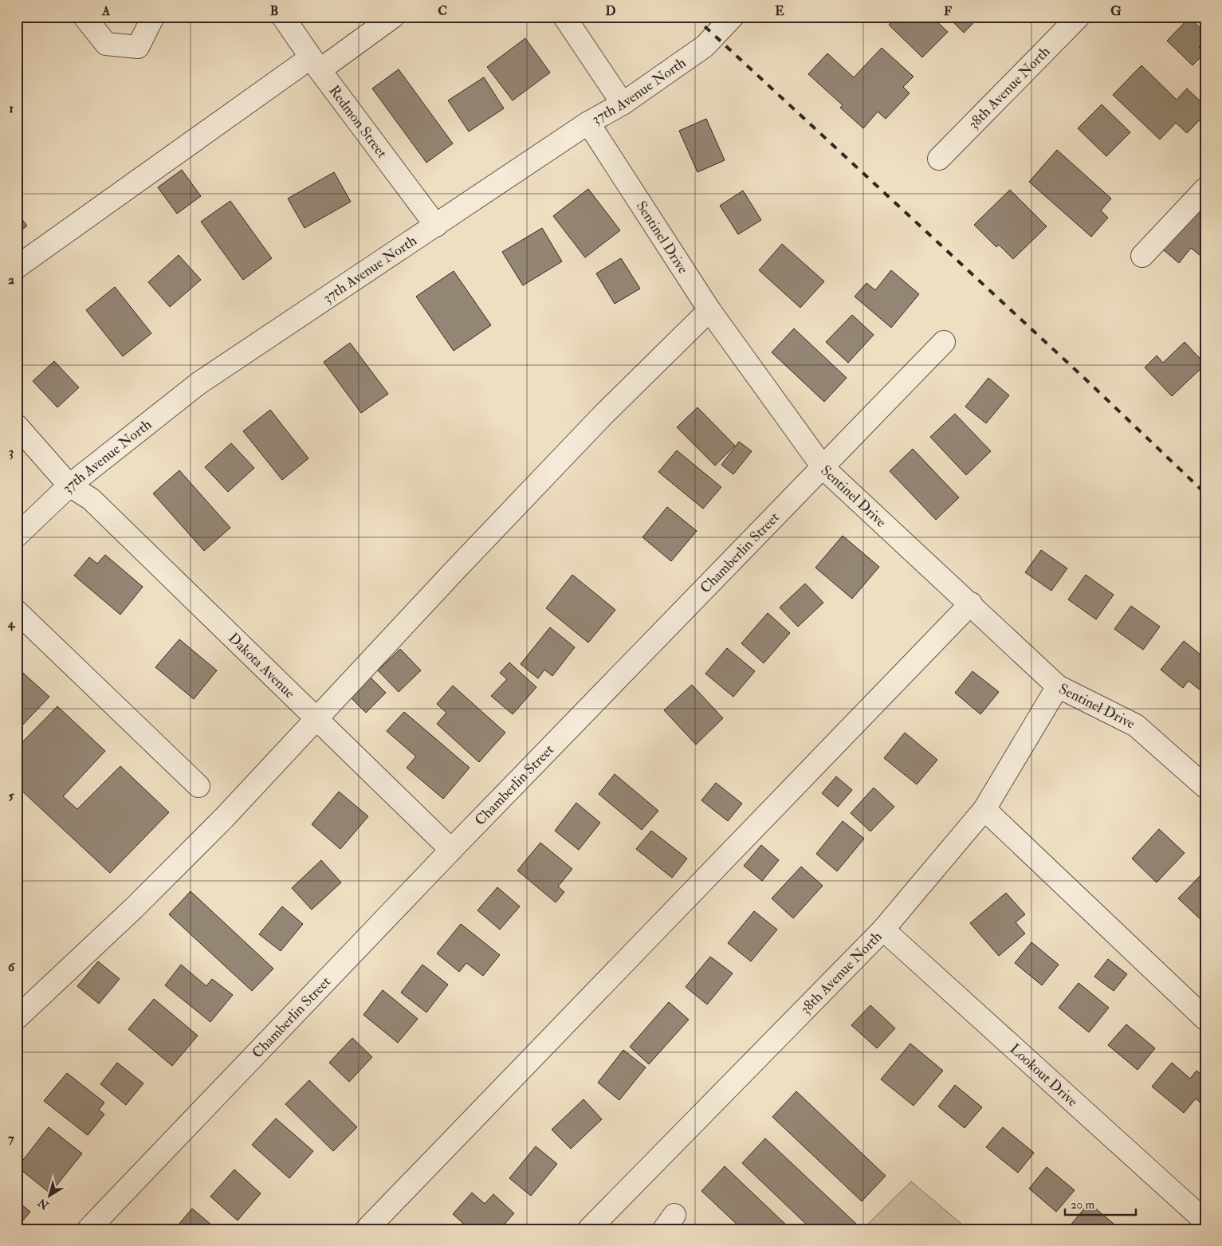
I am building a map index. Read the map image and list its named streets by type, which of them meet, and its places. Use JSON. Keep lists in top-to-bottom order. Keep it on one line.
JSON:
{"streets":{"street":["38th Avenue North","37th Avenue North","Redmon Street","Sentinel Drive","Chamberlin Street","Dakota Avenue","Lookout Drive"]},"crossings":[["38th Avenue North","Sentinel Drive"],["38th Avenue North","Lookout Drive"],["37th Avenue North","Redmon Street"],["37th Avenue North","Sentinel Drive"],["37th Avenue North","Dakota Avenue"],["Sentinel Drive","Chamberlin Street"],["Chamberlin Street","Dakota Avenue"]],"scale_bar":"20 m","north":"bottom left","grid":{"columns":["A","B","C","D","E","F","G"],"rows":["1","2","3","4","5","6","7"]}}
